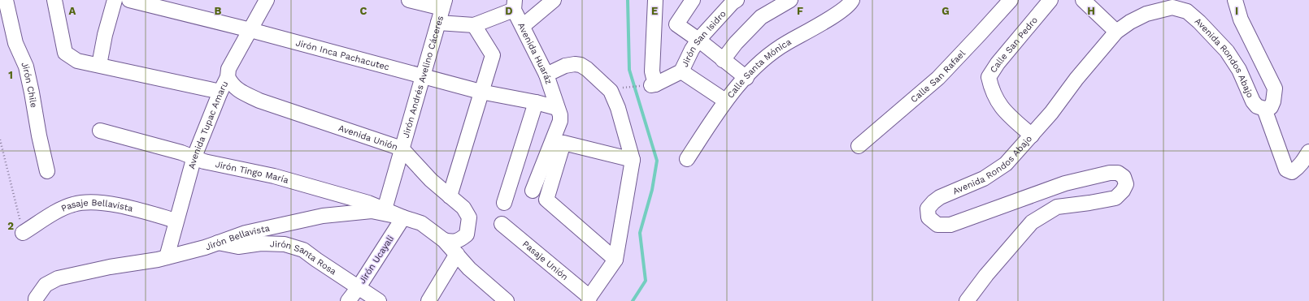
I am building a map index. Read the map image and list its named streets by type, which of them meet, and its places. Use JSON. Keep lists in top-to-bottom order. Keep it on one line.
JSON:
{"streets":{"street":["Jirón San Isidro","Calle San Pedro","Avenida Huaráz","Jirón Inca Pachacutec","Avenida Rondos Abajo","Calle Santa Mónica","Jirón Andrés Avelino Cáceres","Calle San Rafael","Jirón Chile","Avenida Tupac Amaru","Avenida Unión","Jirón Tingo María","Pasaje Bellavista","Jirón Bellavista","Jirón Santa Rosa","Jirón Ucayali","Pasaje Unión"]},"crossings":[["Calle San Pedro","Avenida Rondos Abajo"],["Avenida Huaráz","Jirón Inca Pachacutec"],["Jirón Inca Pachacutec","Jirón Andrés Avelino Cáceres"],["Jirón Inca Pachacutec","Avenida Tupac Amaru"],["Jirón Andrés Avelino Cáceres","Avenida Unión"],["Jirón Andrés Avelino Cáceres","Jirón Tingo María"],["Avenida Tupac Amaru","Avenida Unión"],["Avenida Tupac Amaru","Jirón Tingo María"],["Avenida Tupac Amaru","Pasaje Bellavista"],["Avenida Tupac Amaru","Jirón Bellavista"],["Avenida Unión","Jirón Bellavista"],["Jirón Tingo María","Jirón Bellavista"],["Jirón Tingo María","Jirón Ucayali"],["Jirón Bellavista","Jirón Santa Rosa"],["Jirón Bellavista","Jirón Ucayali"],["Jirón Santa Rosa","Jirón Ucayali"]],"grid":{"columns":["A","B","C","D","E","F","G","H","I"],"rows":["1","2"]}}
